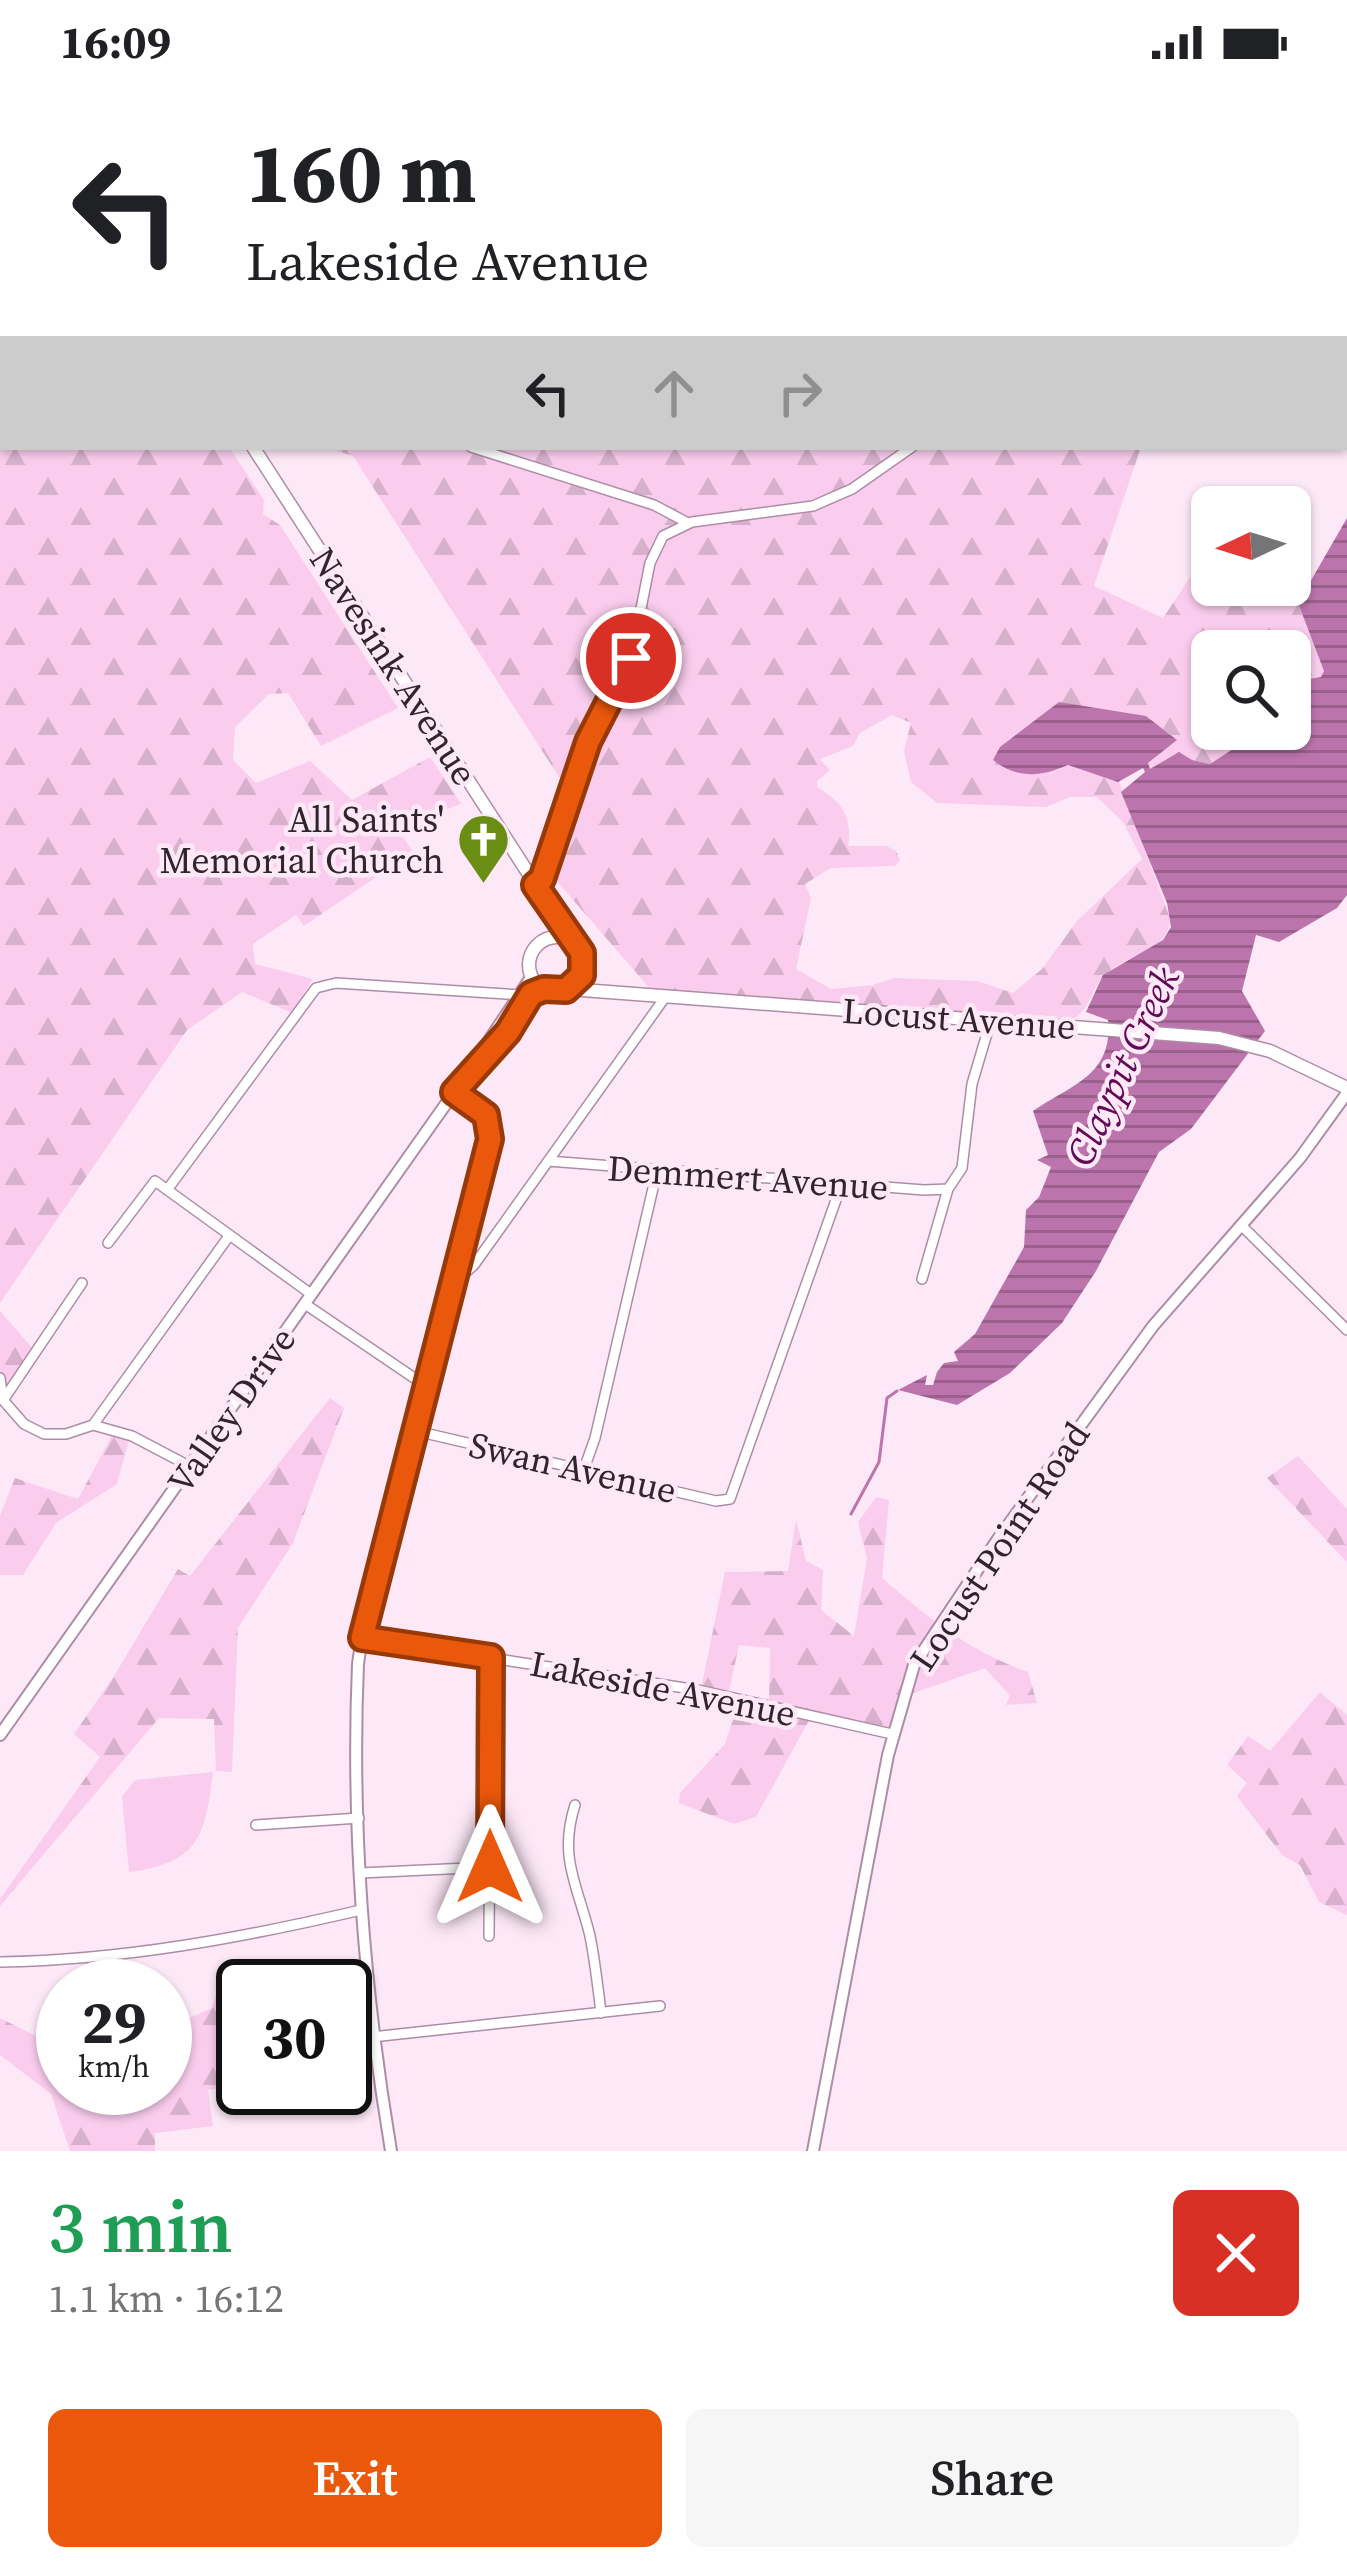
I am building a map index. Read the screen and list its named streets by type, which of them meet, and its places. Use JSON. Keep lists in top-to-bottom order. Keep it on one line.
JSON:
{"streets":{"main road":["Navesink Avenue","Locust Avenue"],"street":["Demmert Avenue","Valley Drive","Swan Avenue","Locust Point Road","Lakeside Avenue"]},"crossings":[["Navesink Avenue","Locust Avenue"],["Navesink Avenue","Valley Drive"],["Locust Avenue","Valley Drive"],["Locust Avenue","Locust Point Road"],["Demmert Avenue","Swan Avenue"],["Locust Point Road","Lakeside Avenue"]],"water":["Claypit Creek"],"places":{"church":["All Saints' Memorial Church"]},"north":"left","page":{"status":"16:09","turn":["160 m","Lakeside Avenue"],"speed":"29 km/h","limit":"30","heading":["3 min","1.1 km · 16:12"],"buttons":["Exit","Share"]}}
